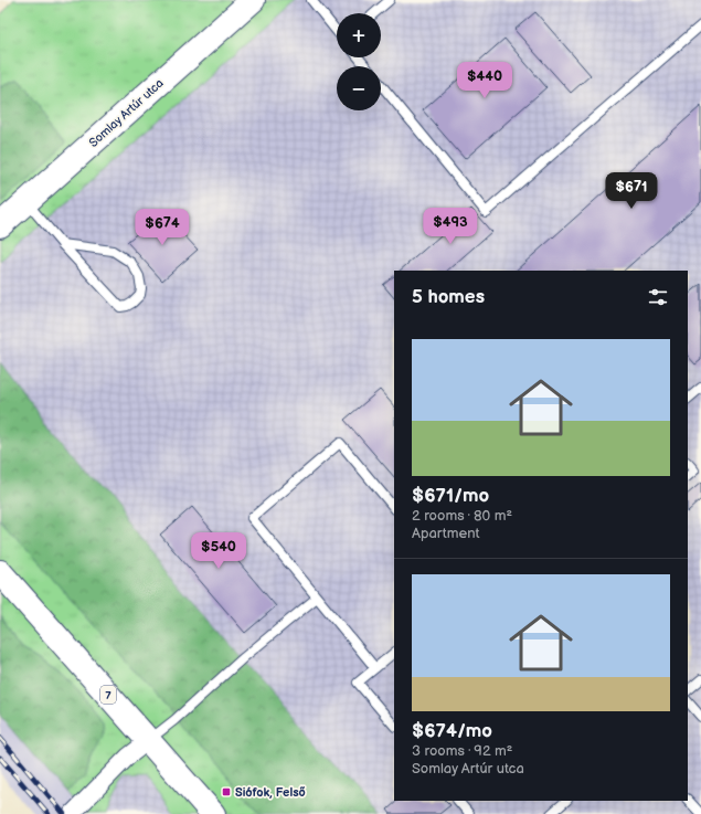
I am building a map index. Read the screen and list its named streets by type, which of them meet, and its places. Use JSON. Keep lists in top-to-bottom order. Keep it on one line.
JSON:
{"streets":{"main road":["Somlay Artúr utca","7"]},"places":{"transit":["Siófok, Felső"]},"page":{"map_buttons":["+","−"],"price":["$440","$671","$493","$674","$540"],"heading":"5 homes","list":[{"name":"$671/mo","note":"2 rooms · 80 m² · Apartment"},{"name":"$674/mo","note":"3 rooms · 92 m² · Somlay Artúr utca"}]}}
